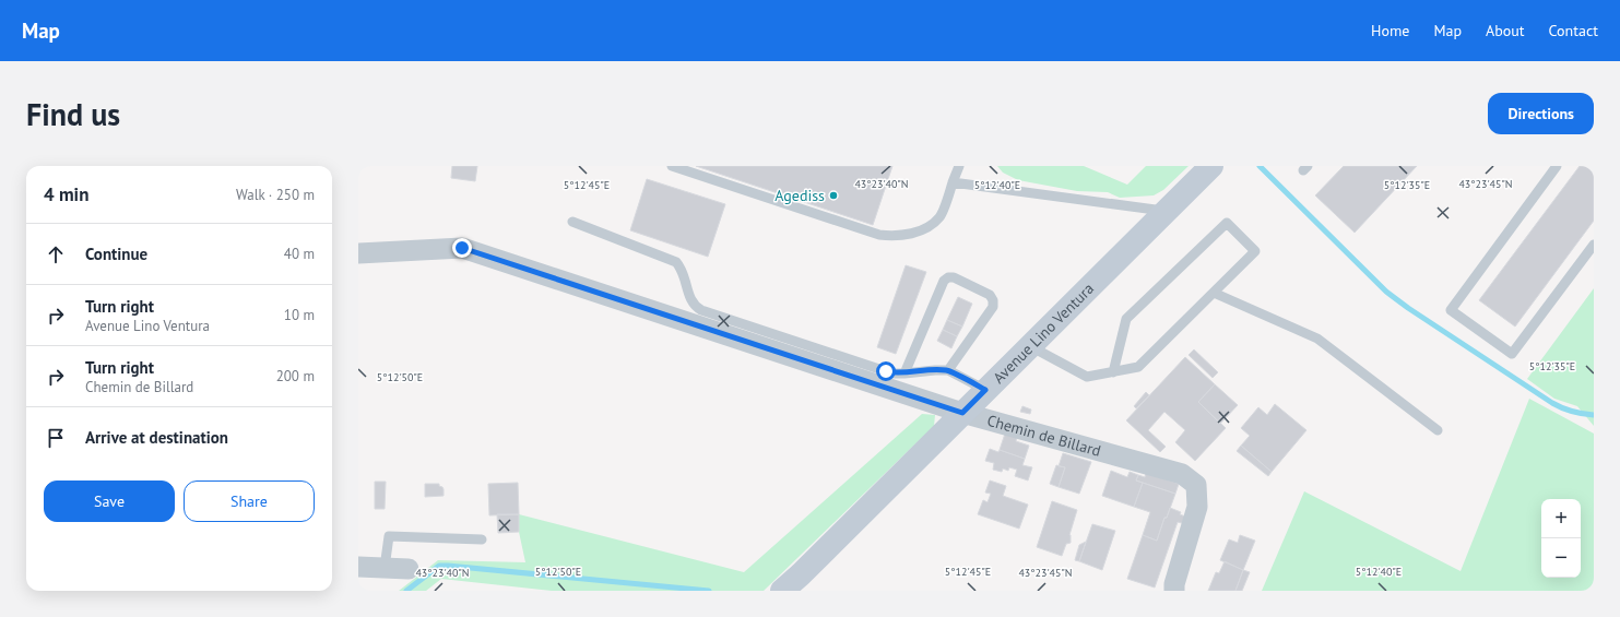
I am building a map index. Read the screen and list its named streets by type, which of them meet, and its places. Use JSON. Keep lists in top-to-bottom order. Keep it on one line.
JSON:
{"streets":{"main road":["Avenue Lino Ventura"],"street":["Chemin de Billard"]},"crossings":[["Avenue Lino Ventura","Chemin de Billard"]],"places":["Agediss"],"page":{"header":"Map","nav":["Home","Map","About","Contact"],"buttons":["Directions",["Save","Share"]],"title":"Find us","heading":["4 min","Walk · 250 m"],"list":[["Continue","40 m"],["Turn right","Avenue Lino Ventura","10 m"],["Turn right","Chemin de Billard","200 m"],"Arrive at destination"],"map_buttons":["+","−"]},"coordinates":["43°23'40\"N","43°23'45\"N","5°12'45\"E","5°12'35\"E","5°12'40\"E","5°12'50\"E"]}
